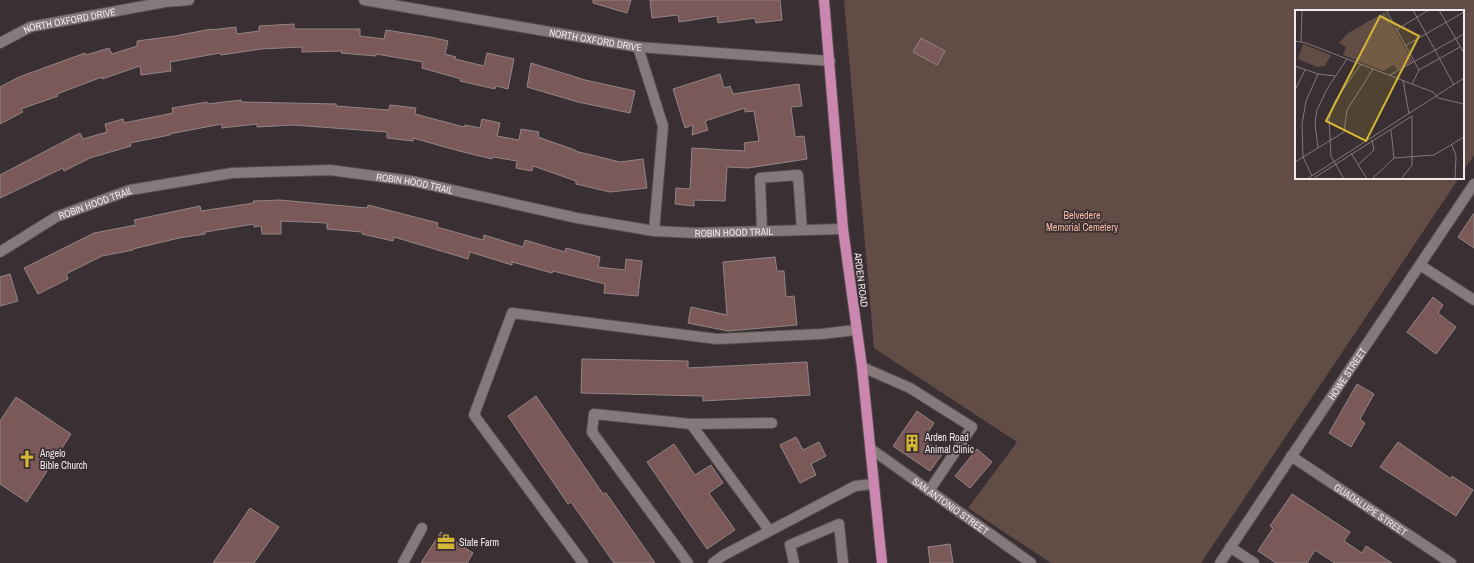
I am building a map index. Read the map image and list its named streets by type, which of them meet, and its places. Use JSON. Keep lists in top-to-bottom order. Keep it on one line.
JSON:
{"streets":{"main road":["ARDEN ROAD"],"street":["NORTH OXFORD DRIVE","ROBIN HOOD TRAIL","HOWE STREET","SAN ANTONIO STREET","GUADALUPE STREET"]},"crossings":[["NORTH OXFORD DRIVE","ARDEN ROAD"],["ROBIN HOOD TRAIL","ARDEN ROAD"],["ARDEN ROAD","SAN ANTONIO STREET"],["HOWE STREET","GUADALUPE STREET"]],"parks":["Belvedere Memorial Cemetery"],"places":{"building":["Arden Road Animal Clinic"],"church":["Angelo Bible Church"],"office":["State Farm"]}}
